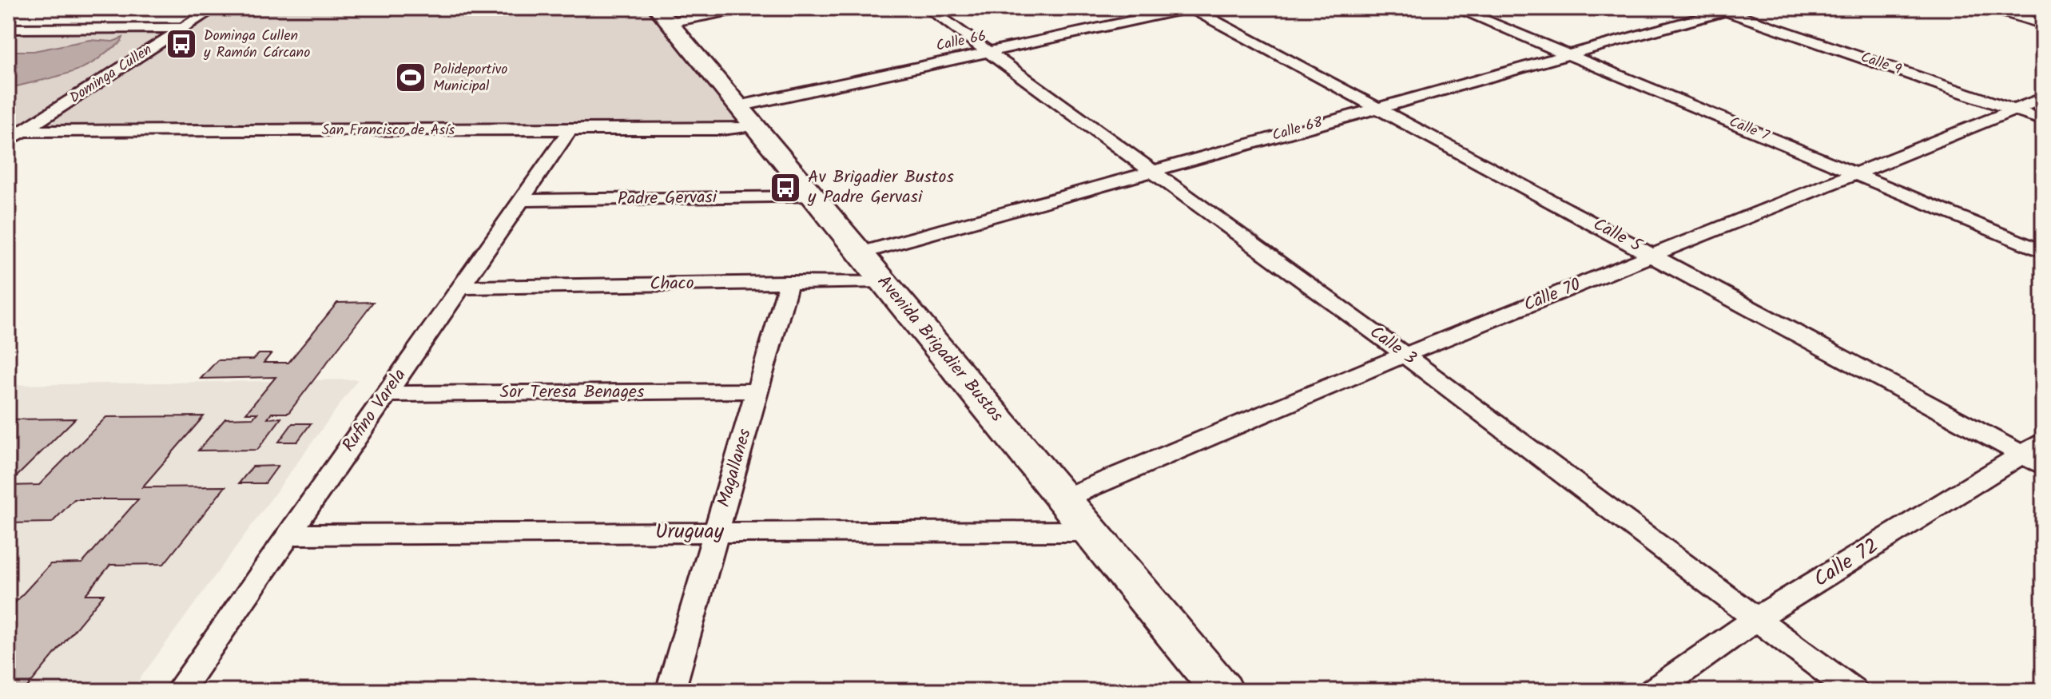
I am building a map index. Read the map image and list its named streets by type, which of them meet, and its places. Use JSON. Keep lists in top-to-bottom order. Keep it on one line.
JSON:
{"streets":{"street":["Calle 66","Calle 9","Dominga Cullen","Calle 68","Calle 7","San Francisco de Asís","Padre Gervasi","Calle 5","Chaco","Calle 70","Calle 3","Avenida Brigadier Bustos","Sor Teresa Benages","Rufino Varela","Magallanes","Uruguay","Calle 72"]},"crossings":[["Calle 66","San Francisco de Asís"],["Calle 66","Calle 5"],["Calle 66","Calle 3"],["Calle 66","Avenida Brigadier Bustos"],["Calle 9","Calle 68"],["Calle 9","Calle 70"],["Dominga Cullen","San Francisco de Asís"],["Calle 68","Calle 7"],["Calle 68","Calle 5"],["Calle 68","Calle 3"],["Calle 68","Avenida Brigadier Bustos"],["Calle 7","Calle 70"],["San Francisco de Asís","Avenida Brigadier Bustos"],["San Francisco de Asís","Rufino Varela"],["Padre Gervasi","Avenida Brigadier Bustos"],["Padre Gervasi","Rufino Varela"],["Calle 5","Calle 70"],["Calle 5","Calle 72"],["Chaco","Avenida Brigadier Bustos"],["Chaco","Rufino Varela"],["Chaco","Magallanes"],["Calle 70","Calle 3"],["Calle 70","Avenida Brigadier Bustos"],["Calle 3","Calle 72"],["Avenida Brigadier Bustos","Uruguay"],["Sor Teresa Benages","Rufino Varela"],["Sor Teresa Benages","Magallanes"],["Rufino Varela","Uruguay"],["Magallanes","Uruguay"]],"places":{"bus stop":["Dominga Cullen y Ramón Cárcano","Av Brigadier Bustos y Padre Gervasi"],"sports":["Polideportivo Municipal"]}}
